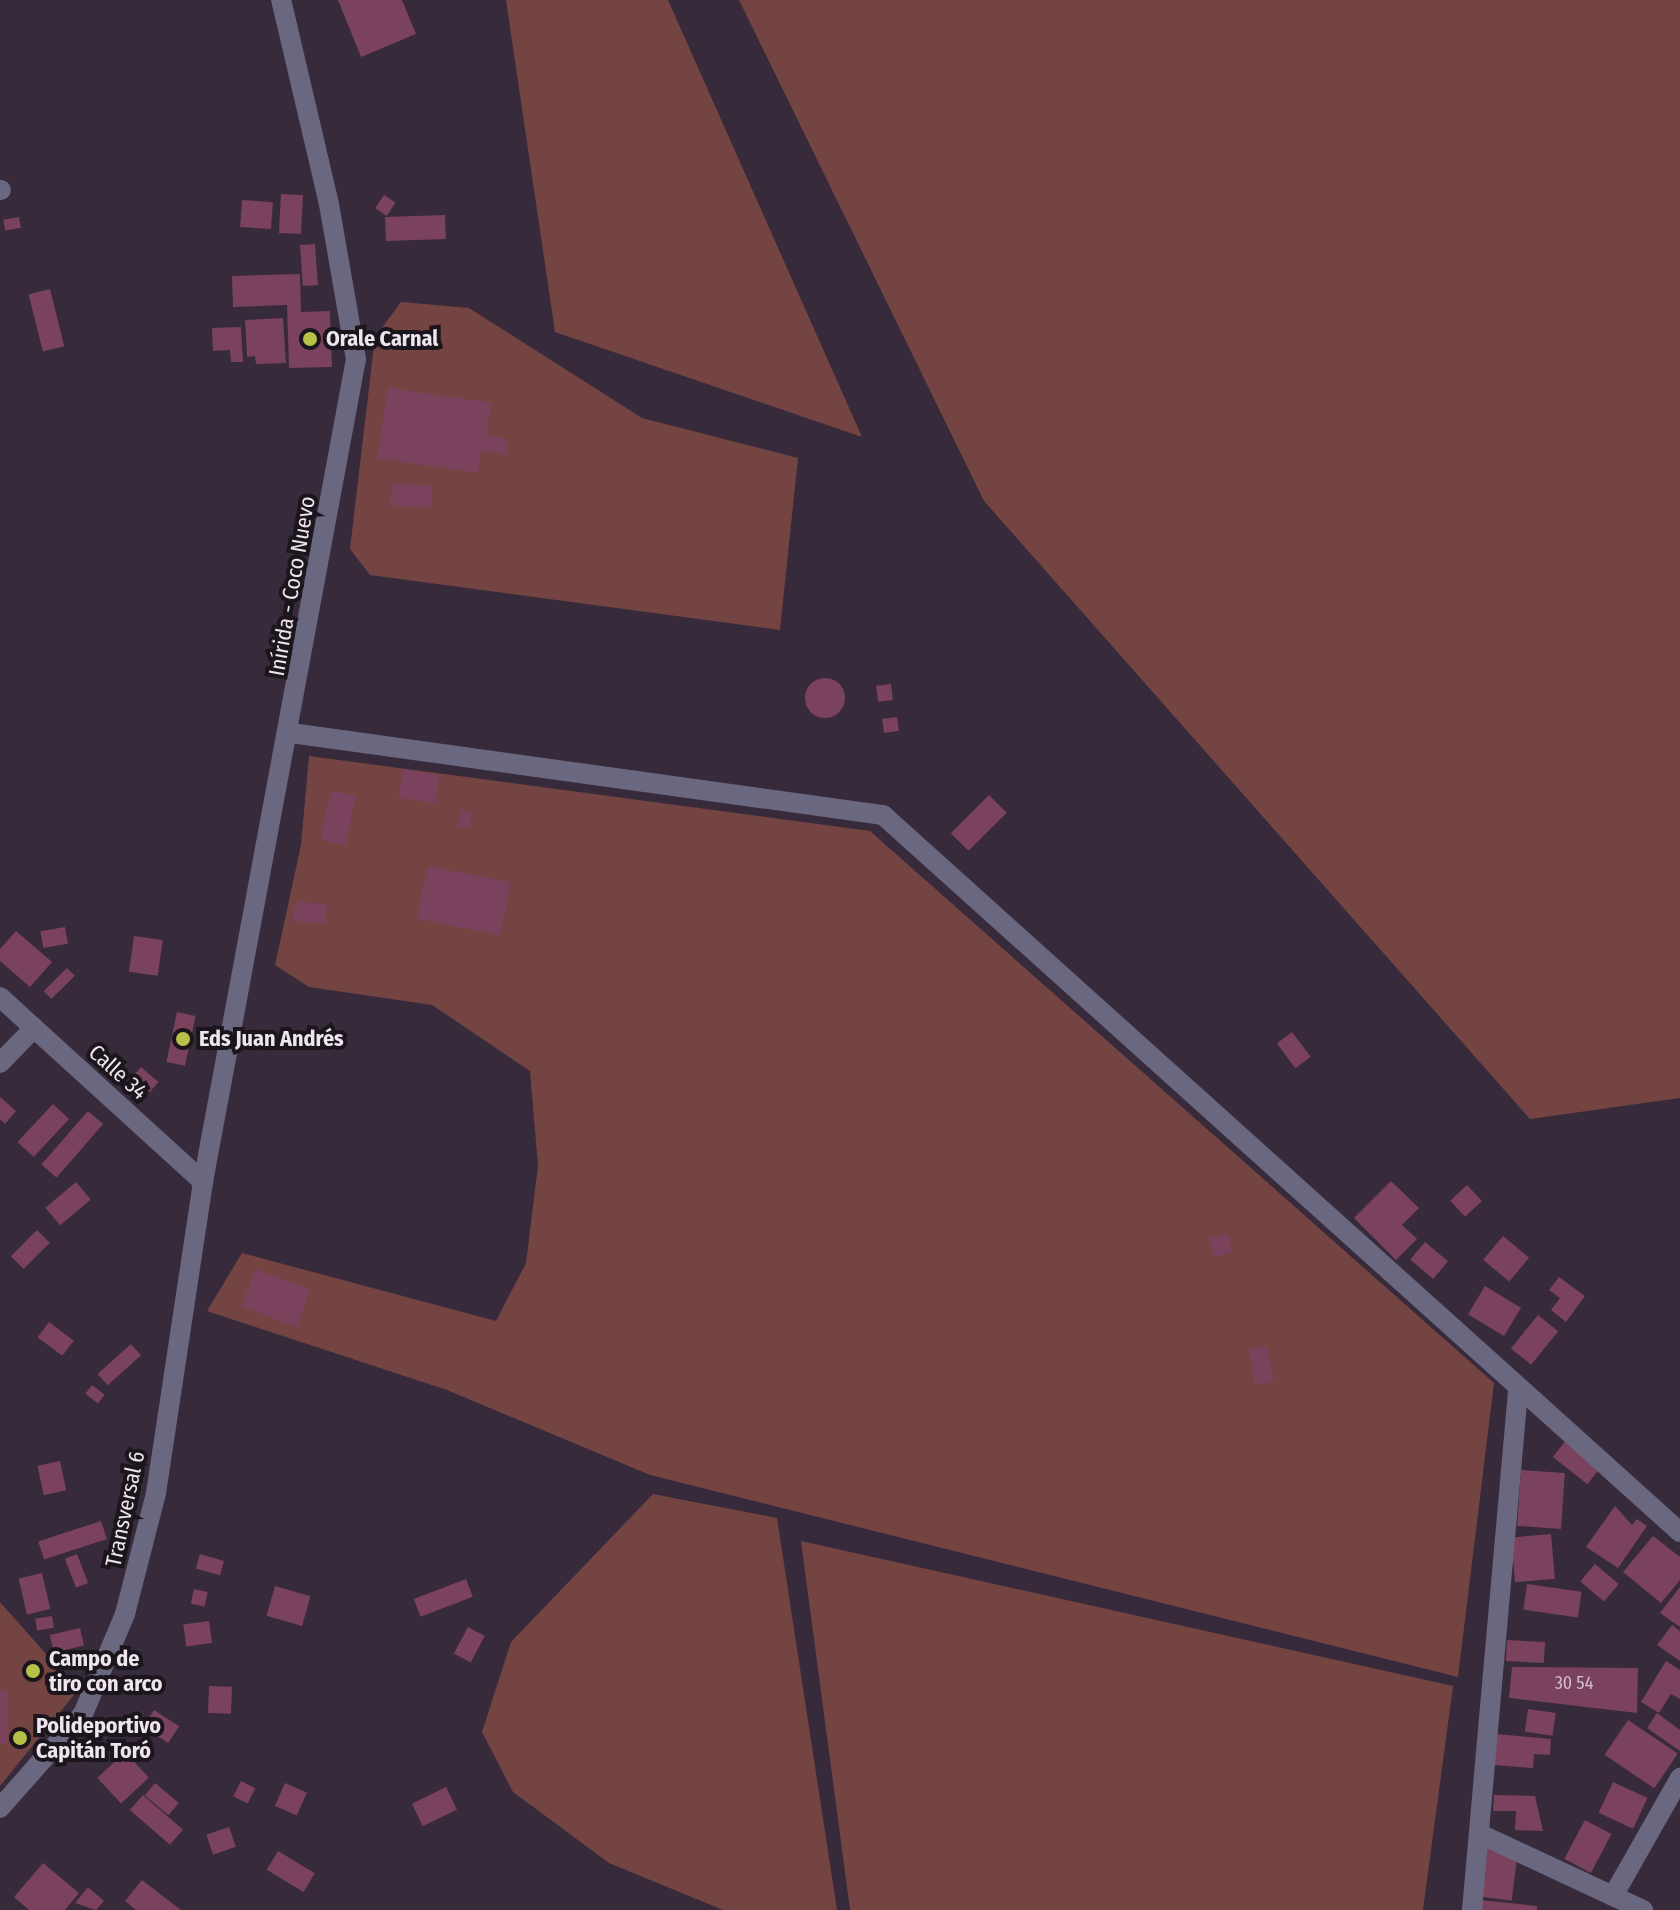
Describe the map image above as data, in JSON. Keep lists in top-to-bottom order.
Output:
{
  "streets": {
    "street": ["Inírida - Coco Nuevo", "Calle 34", "Transversal 6"]
  },
  "crossings": [
    ["Inírida - Coco Nuevo", "Calle 34"],
    ["Inírida - Coco Nuevo", "Transversal 6"],
    ["Calle 34", "Transversal 6"]
  ],
  "places": [
    "Orale Carnal",
    "Eds Juan Andrés",
    "Campo de tiro con arco",
    "Polideportivo Capitán Toró"
  ],
  "house_numbers": ["30 54"]
}
